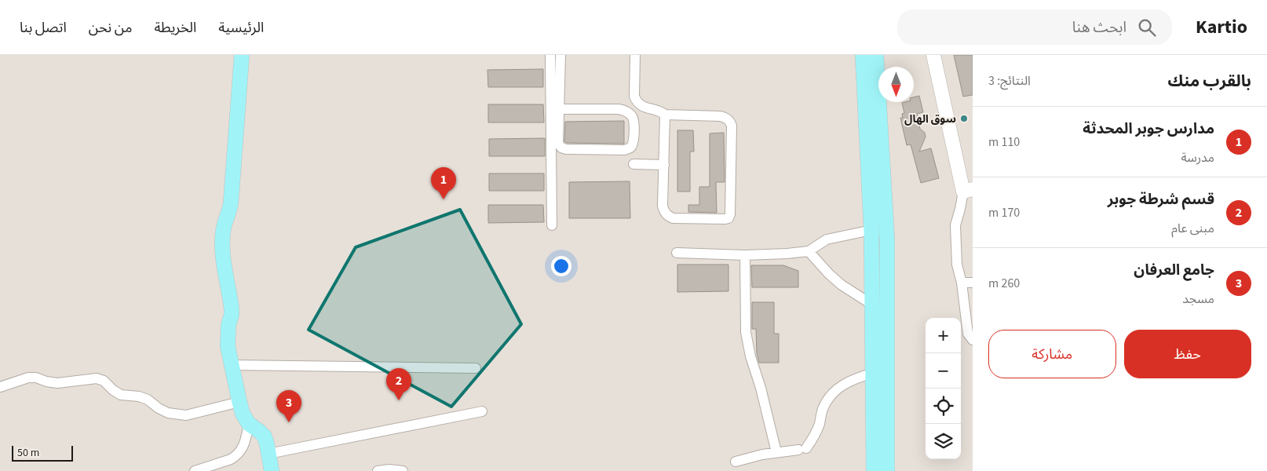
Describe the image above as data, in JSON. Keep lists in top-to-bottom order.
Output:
{
  "places": ["سوق الهال"],
  "scale_bar": "50 m",
  "north": "bottom",
  "page": {
    "header": "Kartio",
    "search": "ابحث هنا",
    "nav": [
      "الرئيسية",
      "الخريطة",
      "من نحن",
      "اتصل بنا"
    ],
    "heading": ["بالقرب منك", "النتائج: 3"],
    "list": [
      {
        "mark": "1",
        "name": "مدارس جوبر المحدثة",
        "note": "مدرسة",
        "value": "110 m"
      },
      {
        "mark": "2",
        "name": "قسم شرطة جوبر",
        "note": "مبنى عام",
        "value": "170 m"
      },
      {
        "mark": "3",
        "name": "جامع العرفان",
        "note": "مسجد",
        "value": "260 m"
      }
    ],
    "pins": ["1", "2", "3"],
    "buttons": ["حفظ", "مشاركة"],
    "map_buttons": ["+", "−"],
    "scale": "50 m"
  }
}
